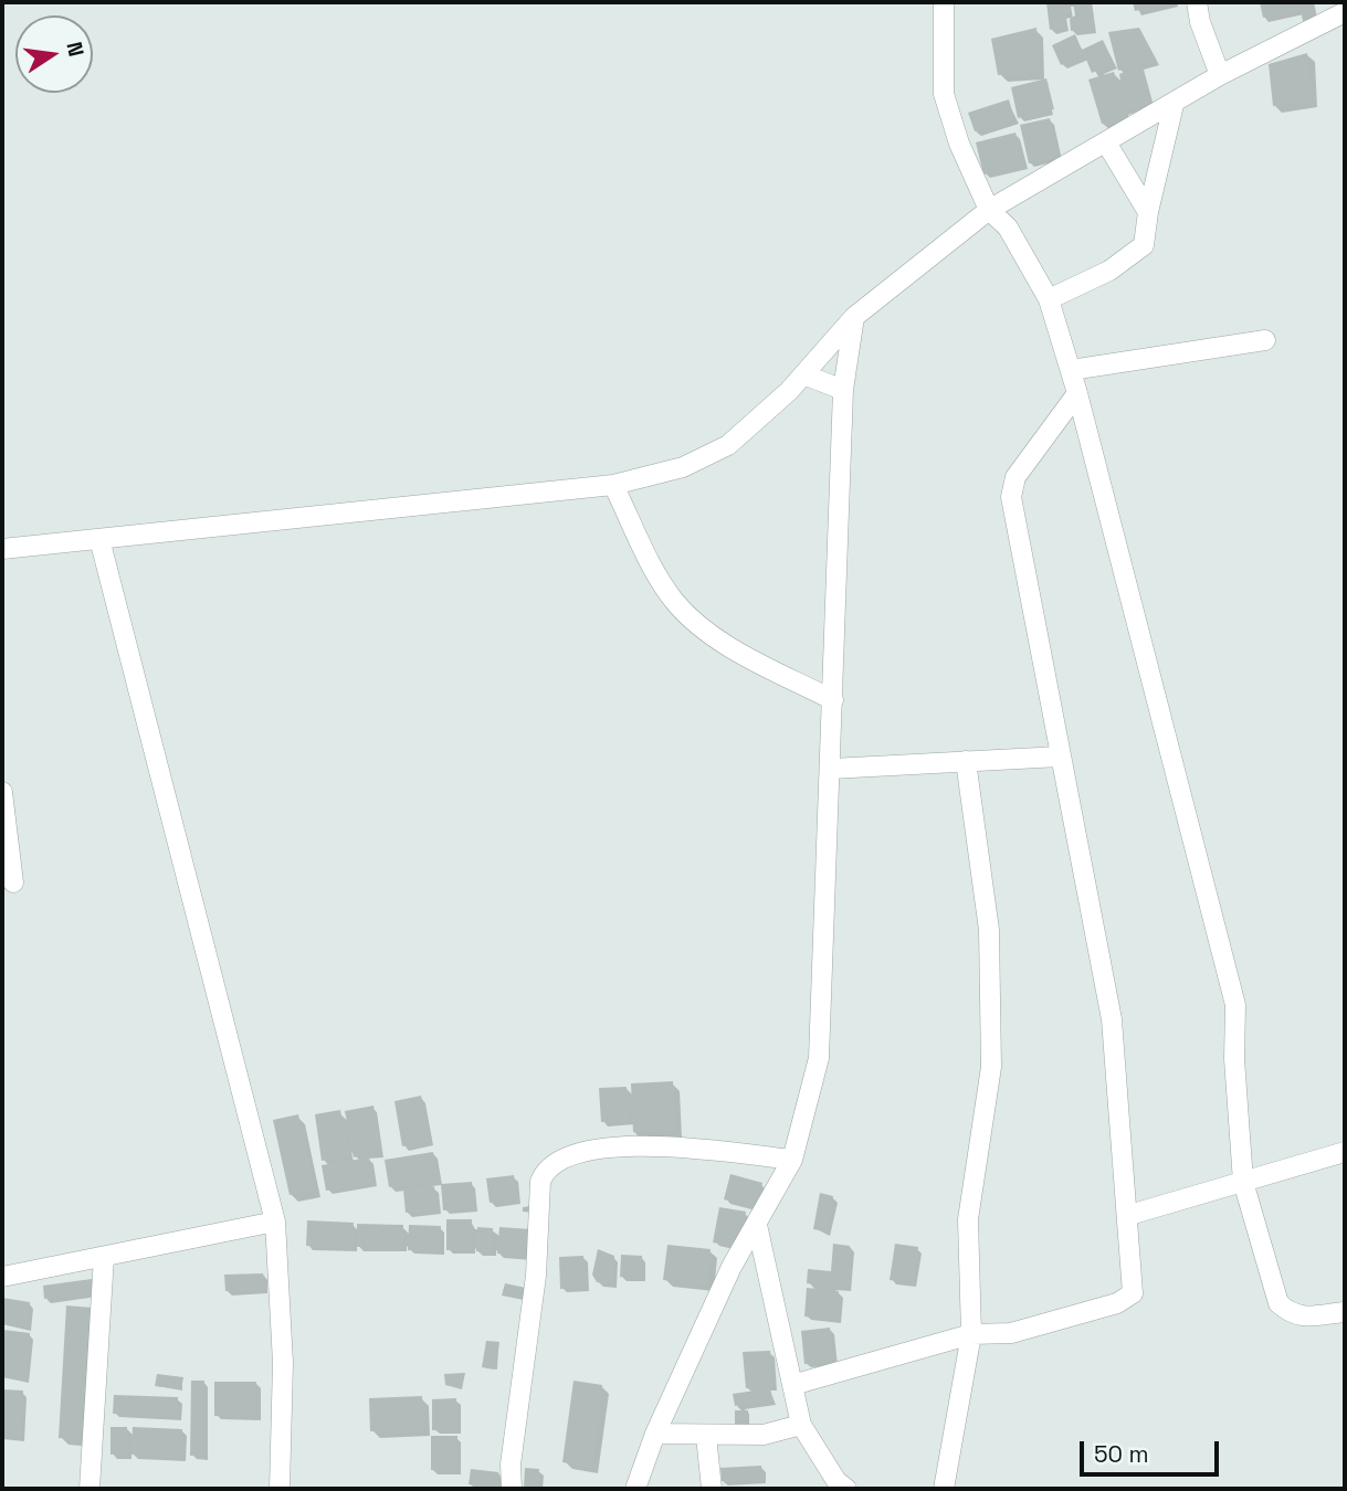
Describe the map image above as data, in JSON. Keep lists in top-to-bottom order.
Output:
{
  "scale_bar": "50 m",
  "north": "right"
}
